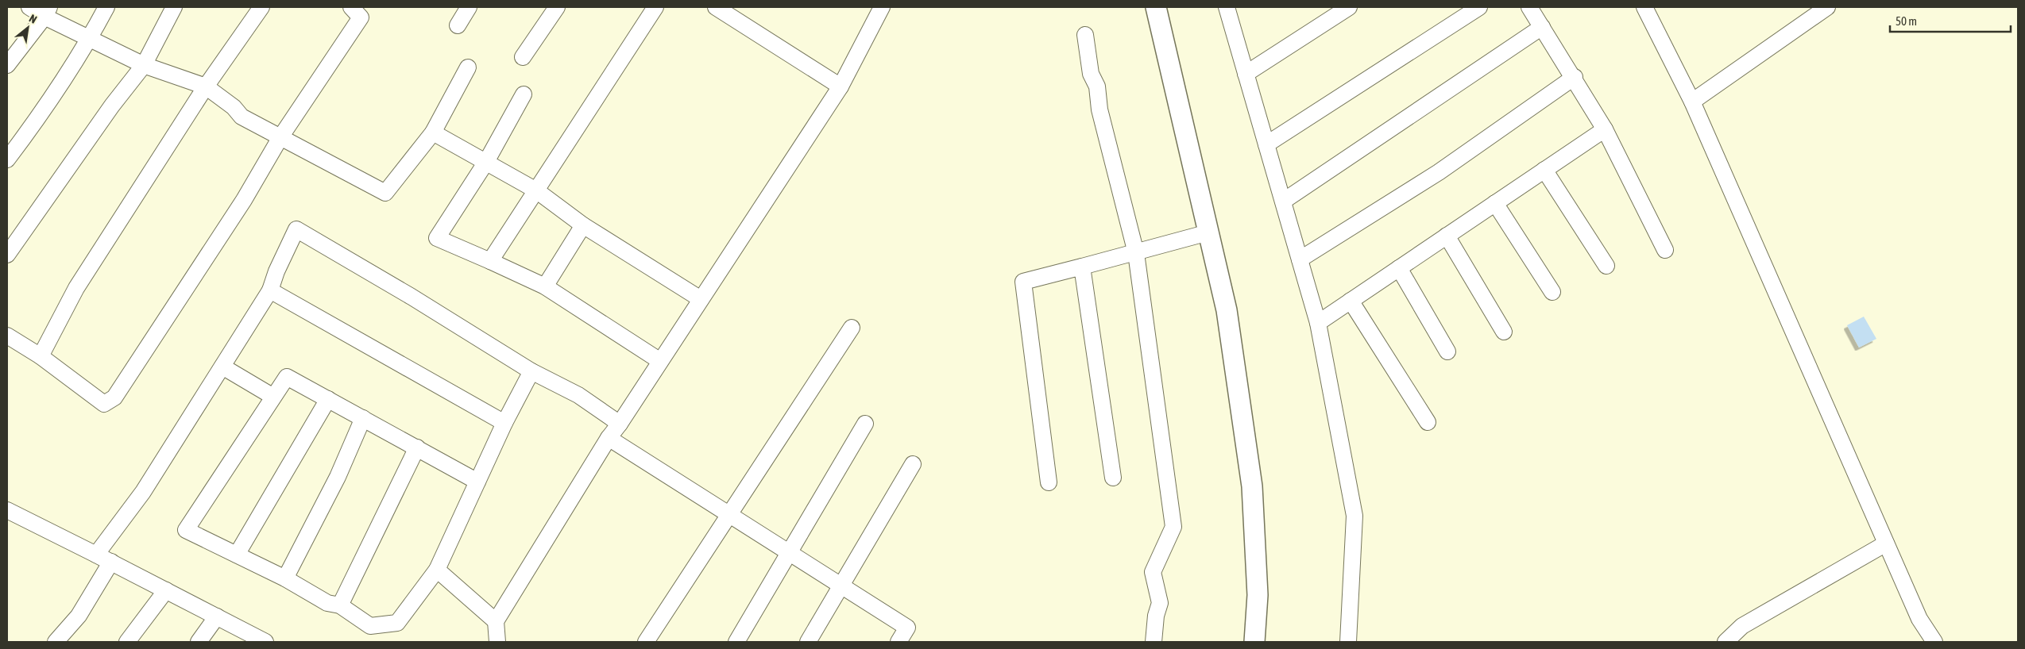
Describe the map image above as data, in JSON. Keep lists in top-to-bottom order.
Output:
{
  "scale_bar": "50 m",
  "north": "top right"
}
